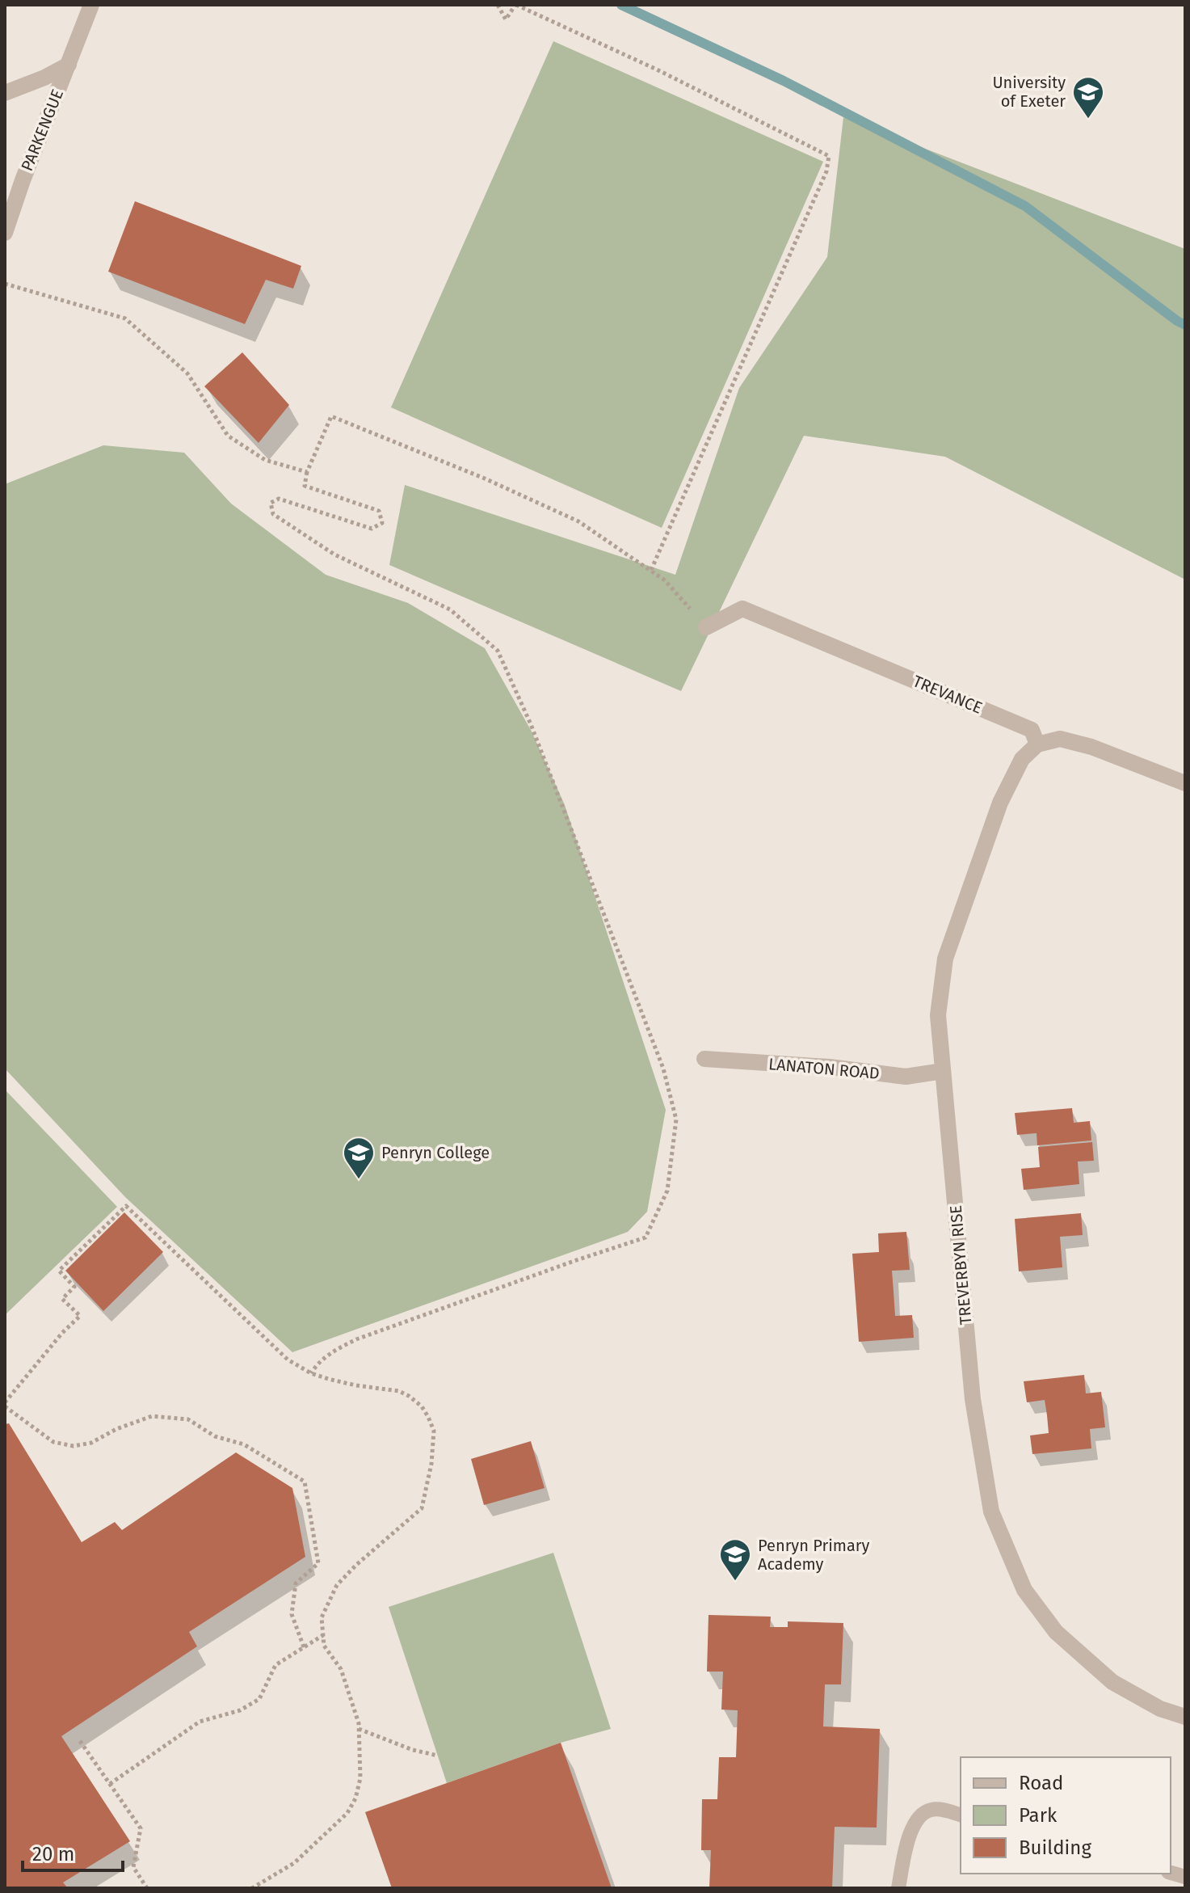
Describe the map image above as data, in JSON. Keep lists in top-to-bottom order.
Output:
{
  "streets": {
    "street": [
      "PARKENGUE",
      "TREVANCE",
      "LANATON ROAD",
      "TREVERBYN RISE"
    ]
  },
  "crossings": [
    ["TREVANCE", "TREVERBYN RISE"],
    ["LANATON ROAD", "TREVERBYN RISE"]
  ],
  "places": {
    "school or university": ["University of Exeter", "Penryn College", "Penryn Primary Academy"]
  },
  "legend": ["Road", "Park", "Building"],
  "scale_bar": "20 m"
}
